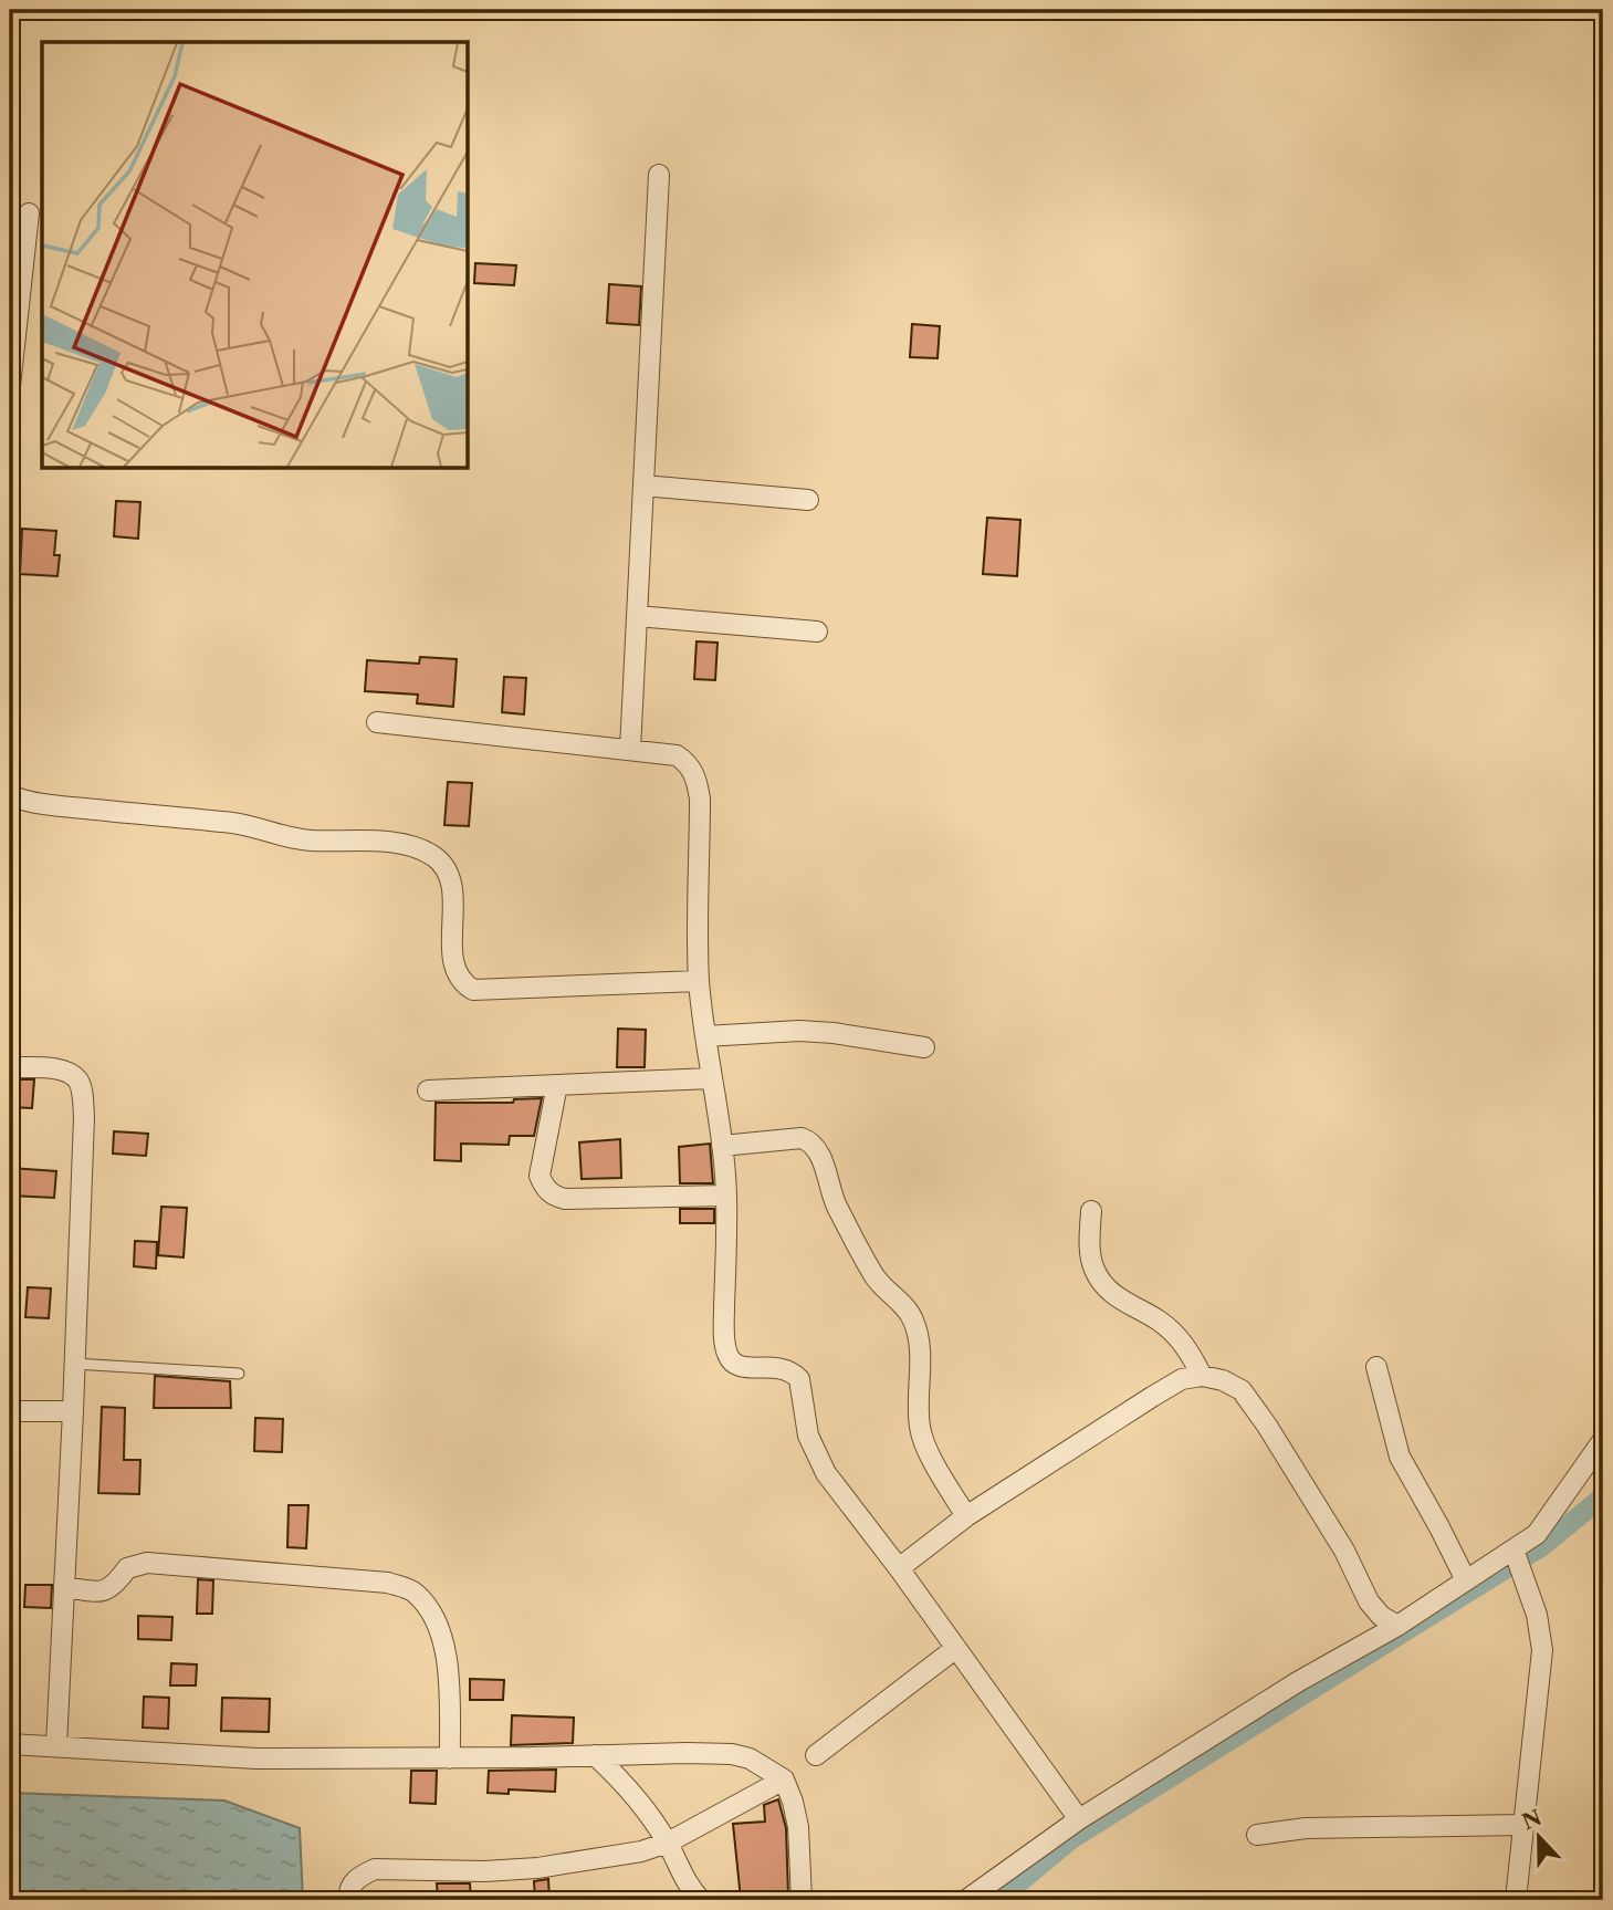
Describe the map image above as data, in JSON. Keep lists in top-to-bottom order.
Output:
{
  "north": "top"
}
